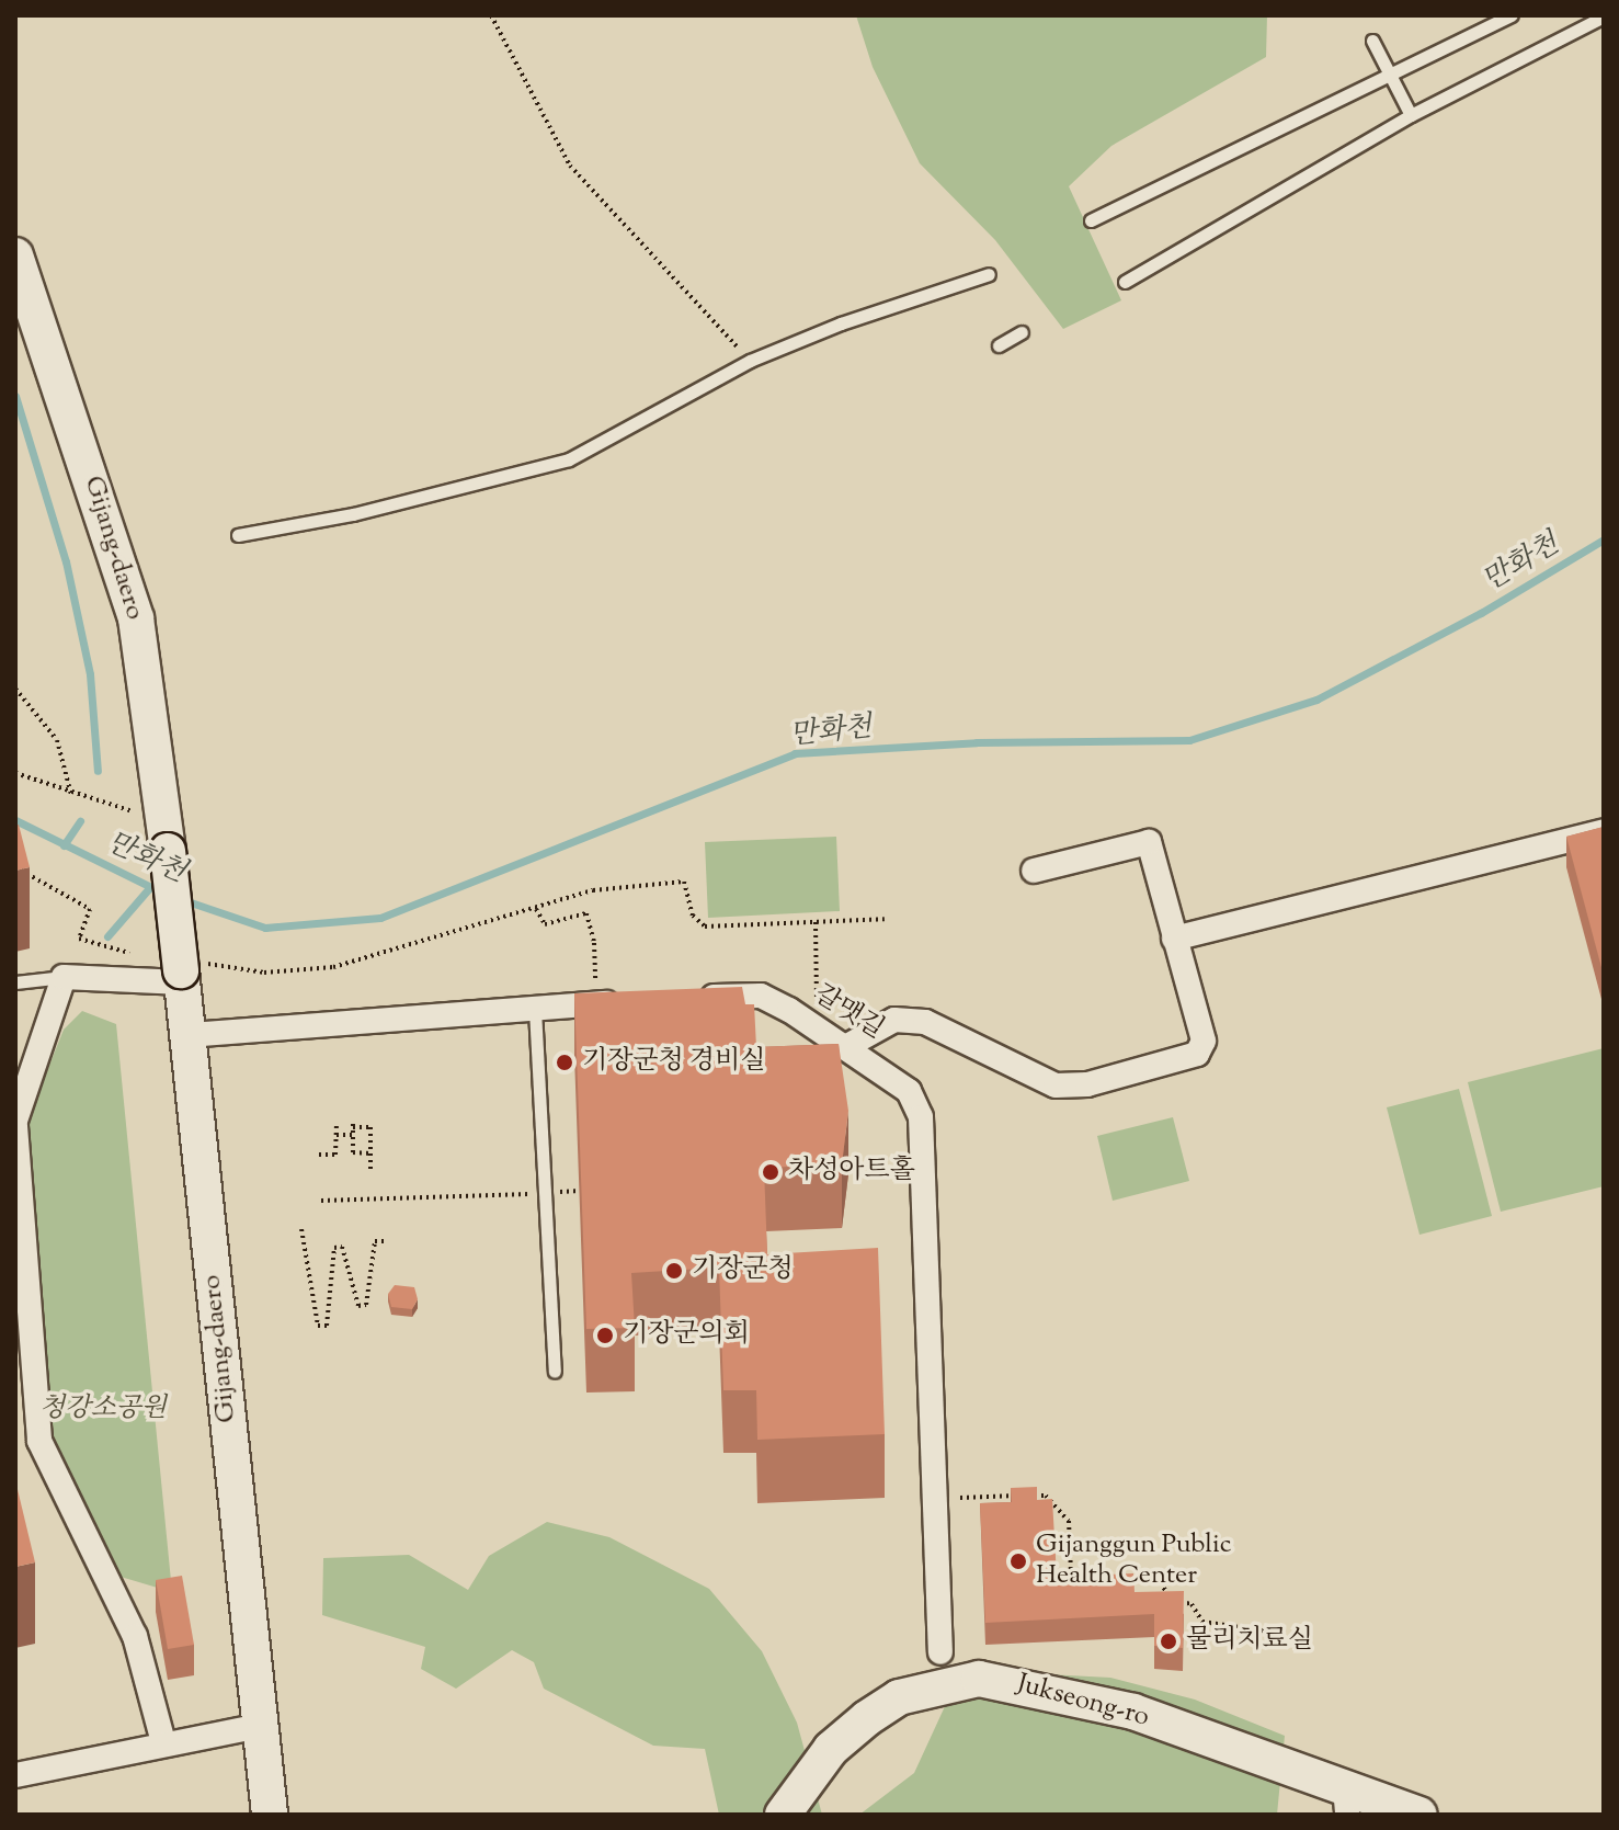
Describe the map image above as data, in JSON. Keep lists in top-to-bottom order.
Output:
{
  "streets": {
    "main road": ["Gijang-daero", "Jukseong-ro"],
    "street": ["갈맷길"]
  },
  "water": ["만화천"],
  "parks": ["청강소공원"],
  "places": [
    "기장군청 경비실",
    "차성아트홀",
    "기장군청",
    "기장군의회",
    "Gijanggun Public Health Center",
    "물리치료실"
  ]
}
